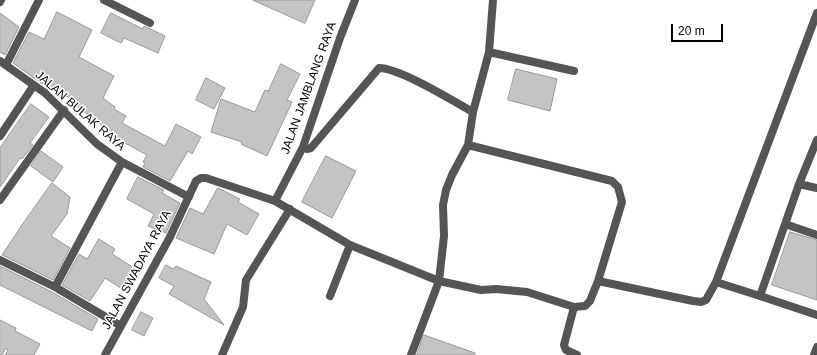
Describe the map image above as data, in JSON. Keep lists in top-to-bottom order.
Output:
{
  "streets": {
    "street": ["JALAN JAMBLANG RAYA", "JALAN BULAK RAYA", "JALAN SWADAYA RAYA"]
  },
  "crossings": [
    ["JALAN BULAK RAYA", "JALAN SWADAYA RAYA"]
  ],
  "scale_bar": "20 m"
}
